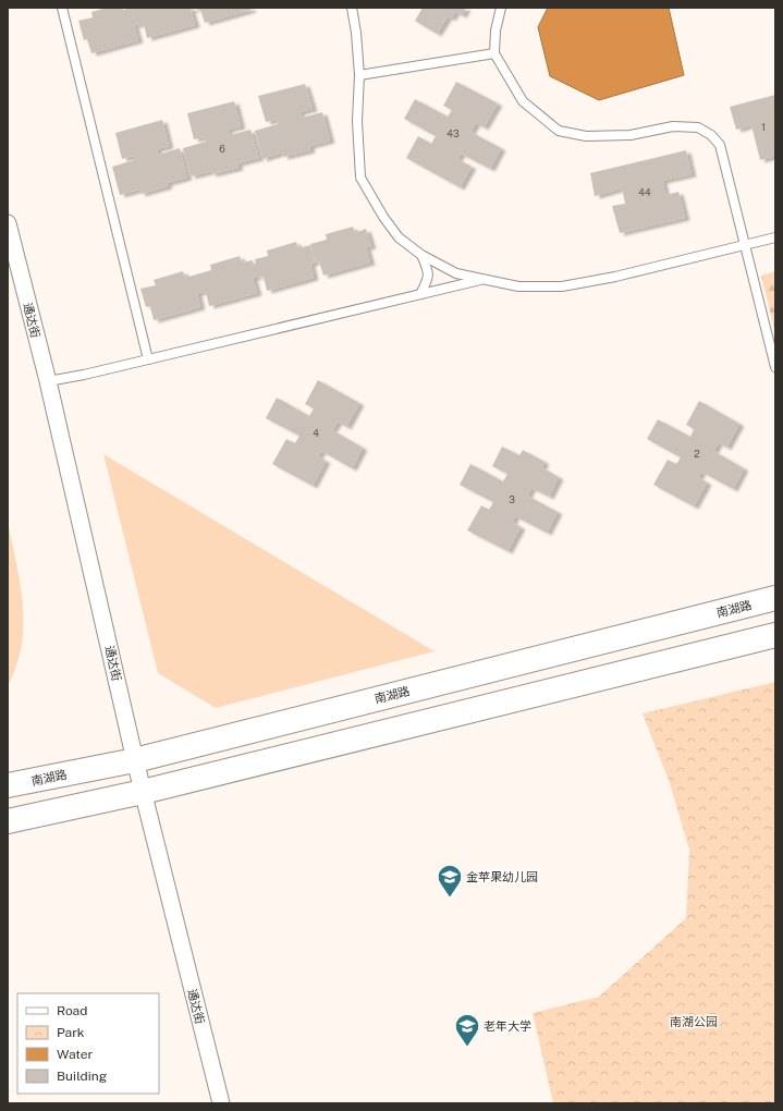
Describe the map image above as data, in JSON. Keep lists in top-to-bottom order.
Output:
{
  "streets": {
    "main road": ["南湖路"],
    "street": ["通达街"]
  },
  "crossings": [
    ["通达街", "南湖路"]
  ],
  "parks": ["南湖公园"],
  "places": {
    "school or university": ["金苹果幼儿园", "老年大学"]
  },
  "house_numbers": [
    "1",
    "43",
    "6",
    "44",
    "4",
    "2",
    "3"
  ],
  "legend": [
    "Road",
    "Park",
    "Water",
    "Building"
  ]
}
